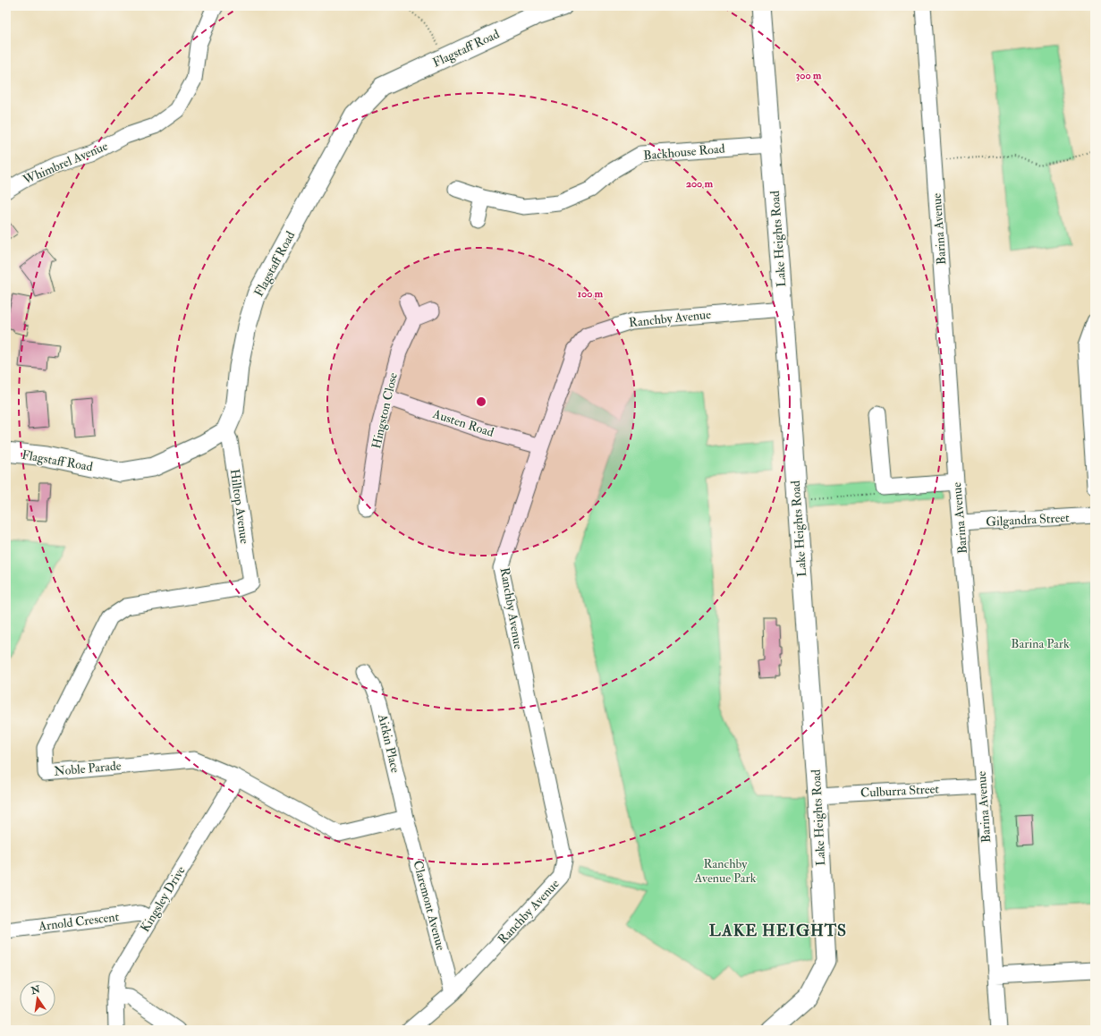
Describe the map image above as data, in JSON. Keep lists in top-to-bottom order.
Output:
{
  "streets": {
    "main road": ["Flagstaff Road", "Lake Heights Road"],
    "street": [
      "Backhouse Road",
      "Whimbrel Avenue",
      "Barina Avenue",
      "Ranchby Avenue",
      "Hingston Close",
      "Austen Road",
      "Hilltop Avenue",
      "Gilgandra Street",
      "Aitkin Place",
      "Noble Parade",
      "Culburra Street",
      "Kingsley Drive",
      "Claremont Avenue",
      "Arnold Crescent"
    ]
  },
  "crossings": [
    ["Flagstaff Road", "Hilltop Avenue"],
    ["Backhouse Road", "Lake Heights Road"],
    ["Barina Avenue", "Gilgandra Street"],
    ["Barina Avenue", "Culburra Street"],
    ["Lake Heights Road", "Ranchby Avenue"],
    ["Lake Heights Road", "Culburra Street"],
    ["Ranchby Avenue", "Austen Road"],
    ["Ranchby Avenue", "Claremont Avenue"],
    ["Hingston Close", "Austen Road"],
    ["Hilltop Avenue", "Noble Parade"],
    ["Aitkin Place", "Noble Parade"],
    ["Aitkin Place", "Claremont Avenue"],
    ["Noble Parade", "Kingsley Drive"],
    ["Noble Parade", "Claremont Avenue"],
    ["Kingsley Drive", "Arnold Crescent"]
  ],
  "districts": ["LAKE HEIGHTS"],
  "parks": ["Barina Park", "Ranchby Avenue Park"],
  "north": "top",
  "rings": ["300 m", "200 m", "100 m"]
}
